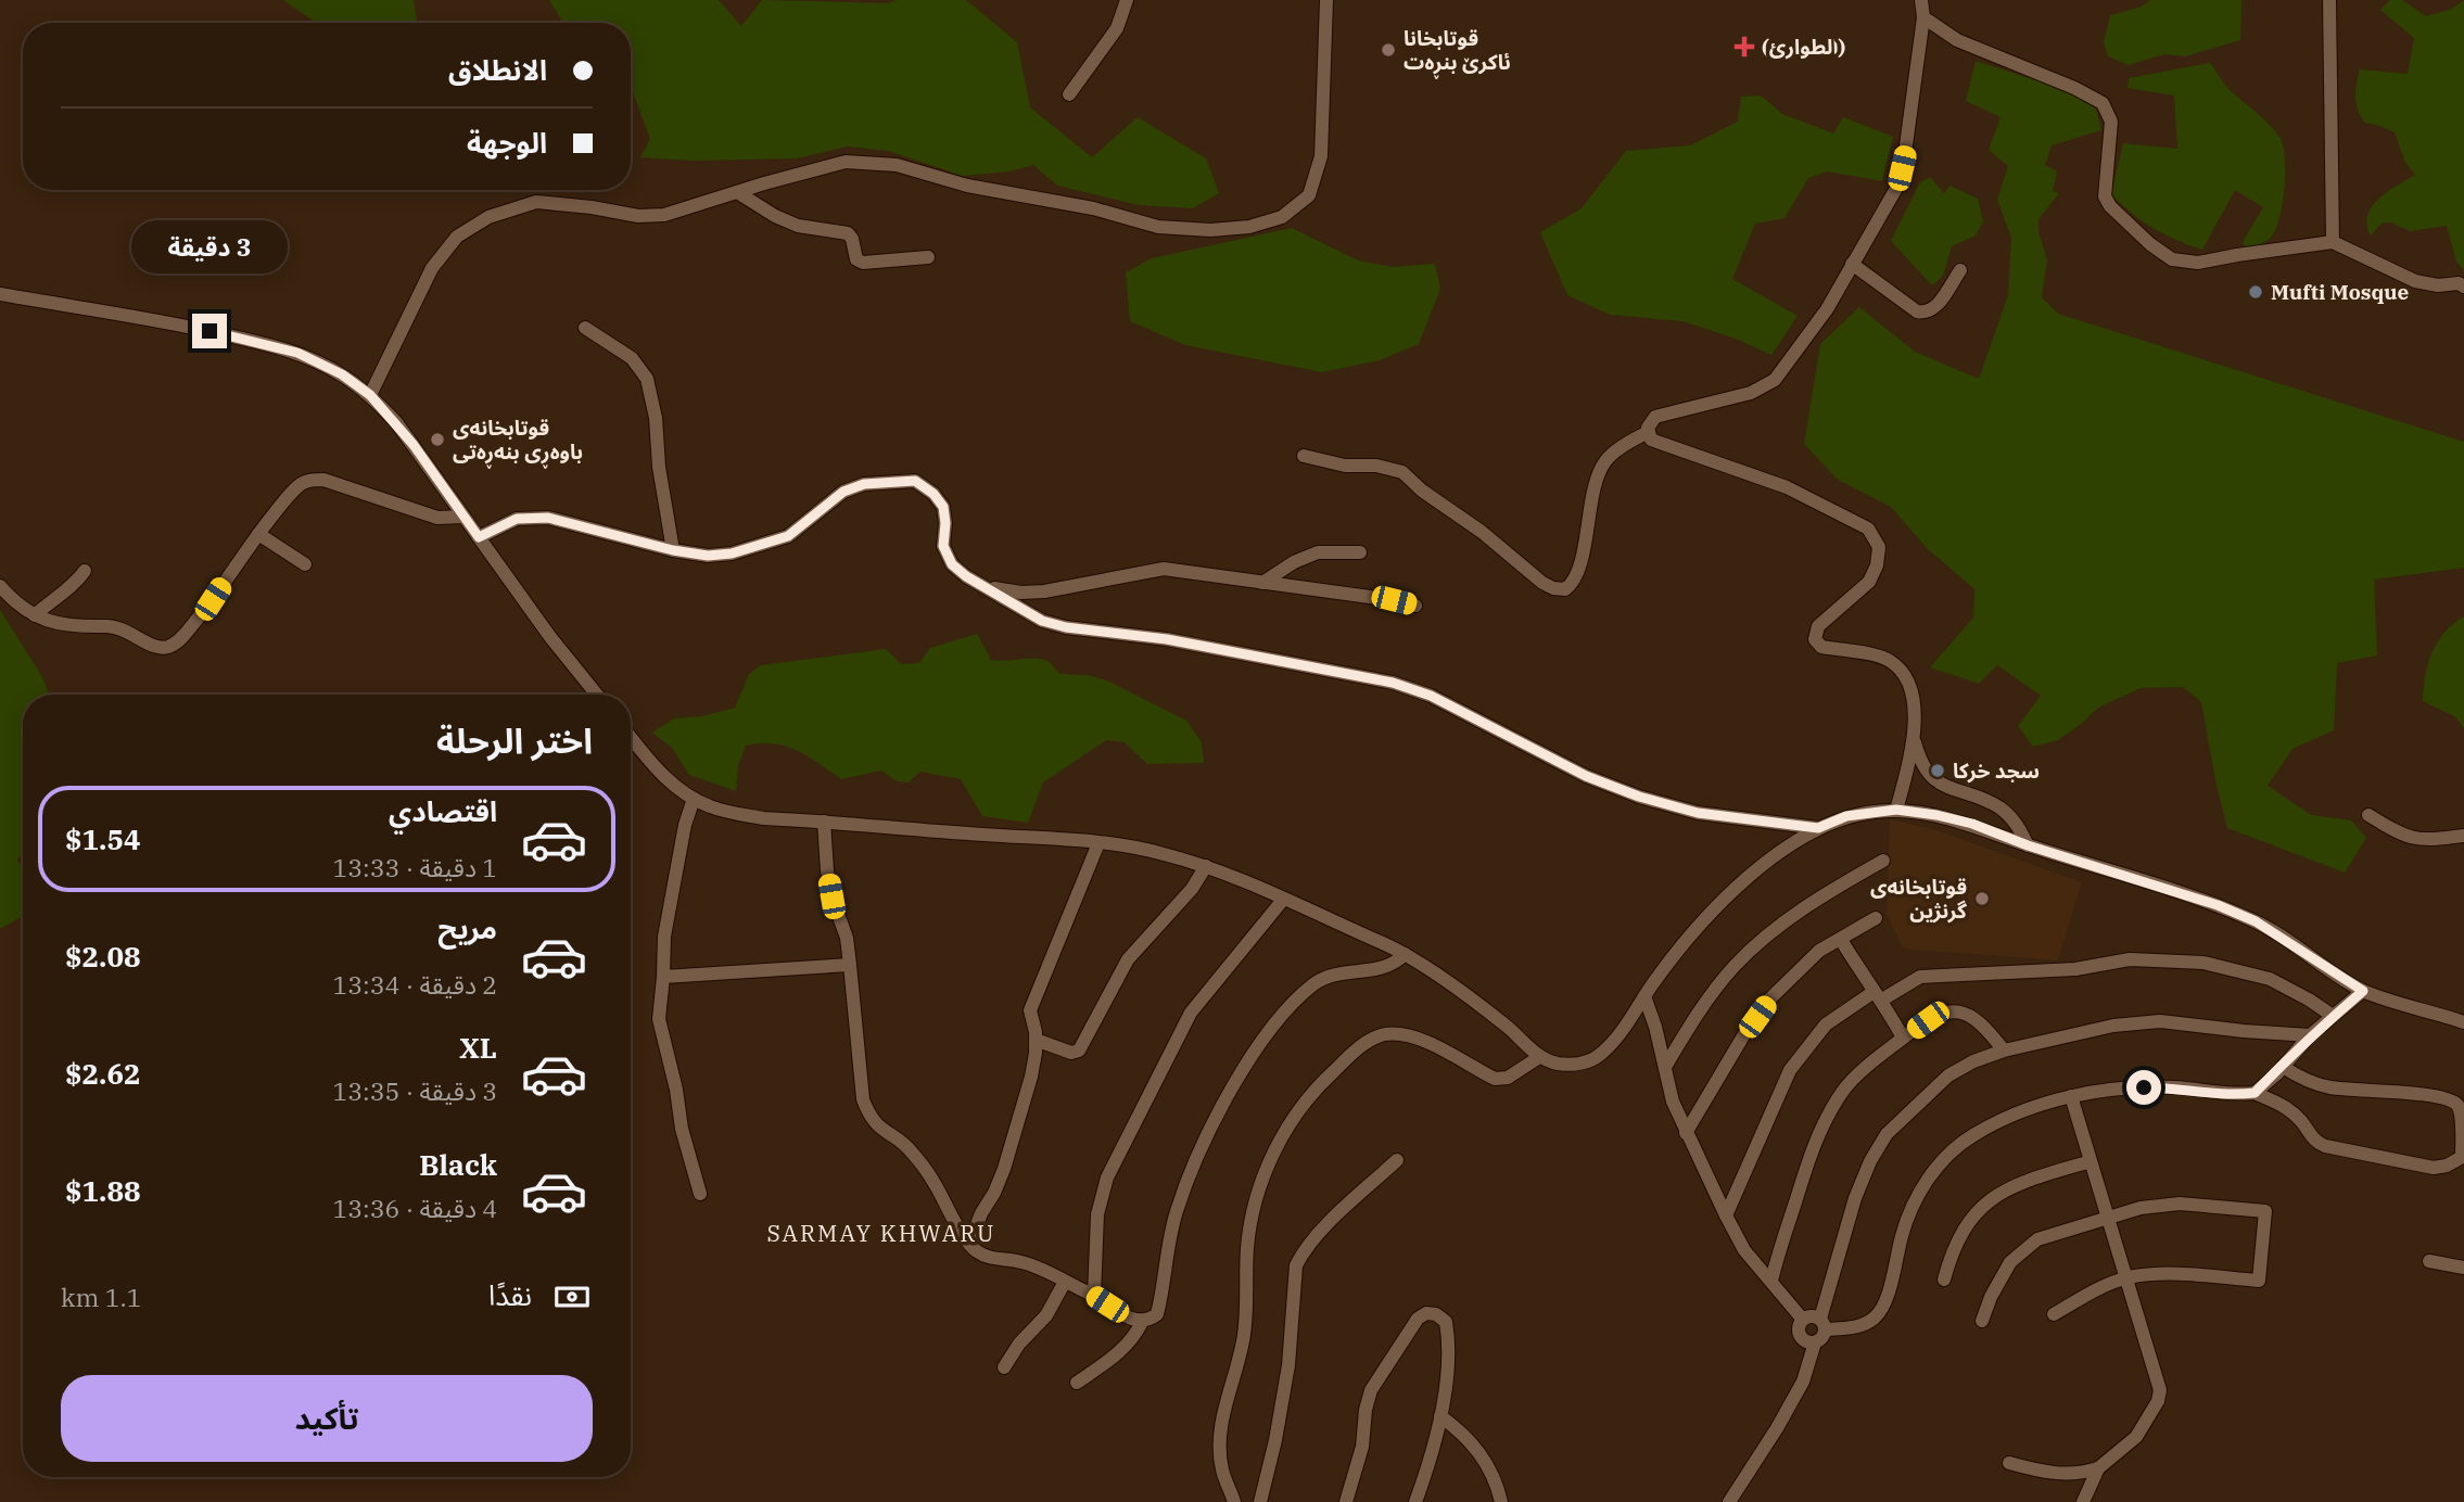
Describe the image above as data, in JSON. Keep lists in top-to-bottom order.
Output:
{
  "districts": ["SARMAY KHWARU"],
  "places": {
    "health": ["(الطوارئ)"],
    "other": [
      "قوتابخانا ئاکرێ بنڕەت",
      "Mufti Mosque",
      "قوتابخانەی باوەڕی بنەڕەتی",
      "سجد خركا",
      "قوتابخانەی گرنژین"
    ]
  },
  "page": {
    "banner": ["الانطلاق", "الوجهة"],
    "bubble": "3 دقيقة",
    "heading": "اختر الرحلة",
    "list": [
      {
        "name": "اقتصادي",
        "note": "1 دقيقة · 13:33",
        "value": "$1.54"
      },
      {
        "name": "مريح",
        "note": "2 دقيقة · 13:34",
        "value": "$2.08"
      },
      {
        "name": "XL",
        "note": "3 دقيقة · 13:35",
        "value": "$2.62"
      },
      {
        "name": "Black",
        "note": "4 دقيقة · 13:36",
        "value": "$1.88"
      }
    ],
    "pay": ["نقدًا", "1.1 km"],
    "buttons": "تأكيد"
  }
}
